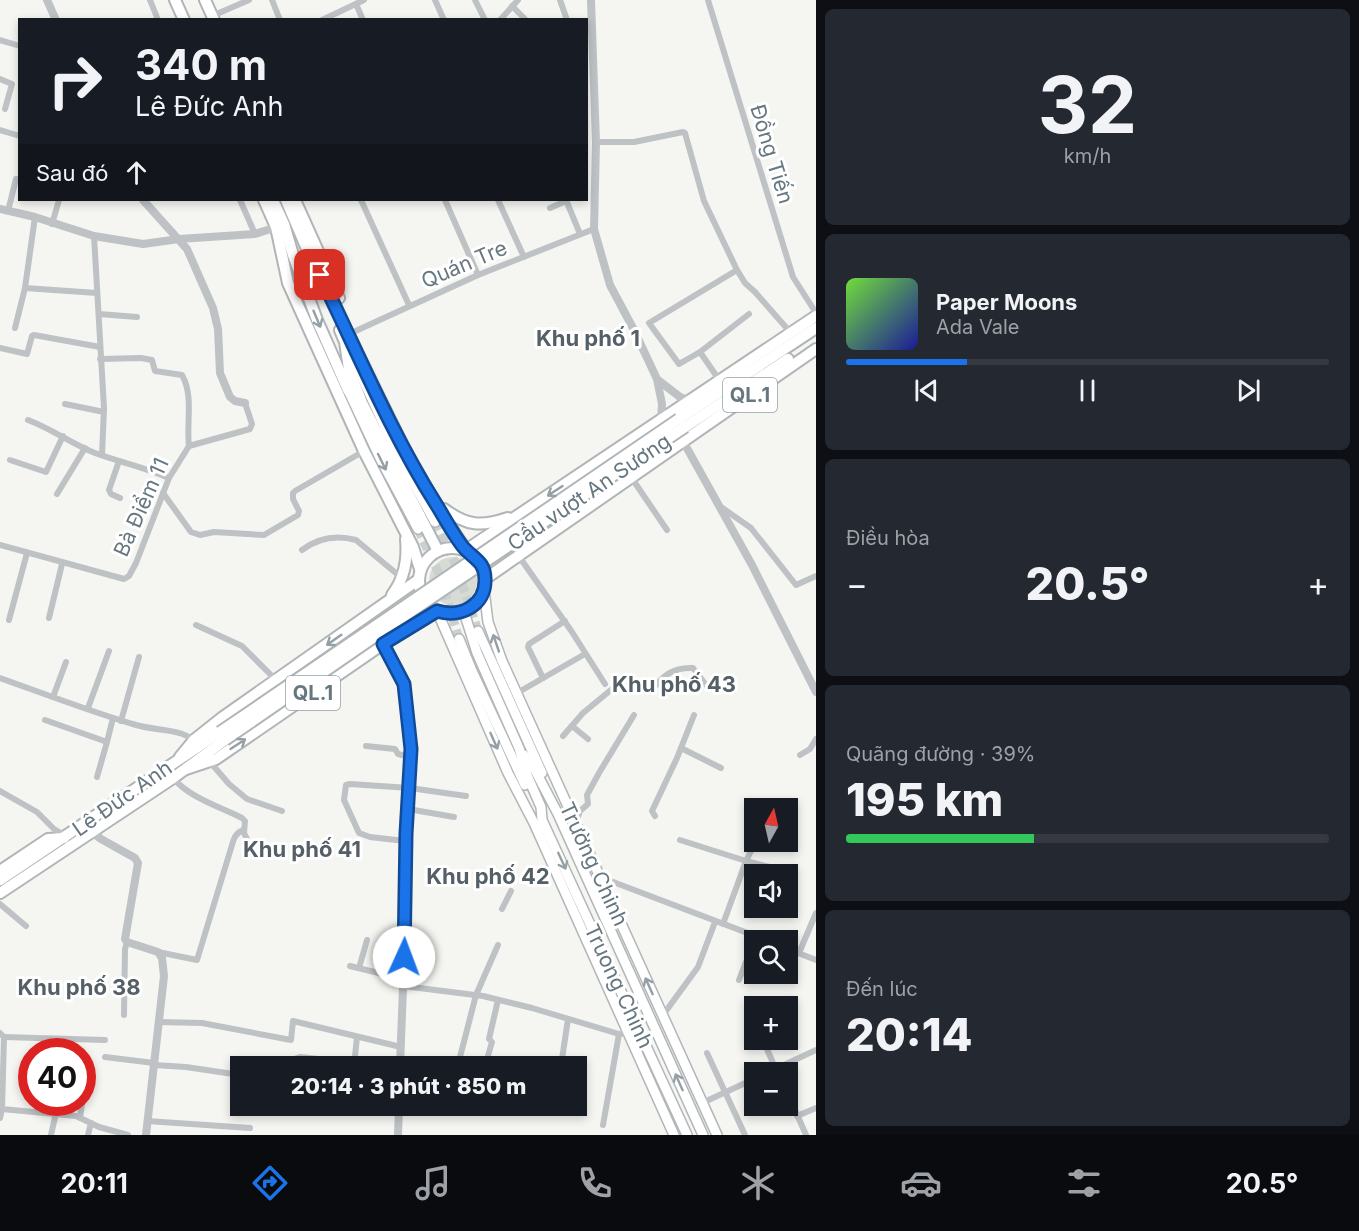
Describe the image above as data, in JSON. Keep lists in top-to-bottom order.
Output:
{
  "streets": {
    "highway": ["QL.1", "Cầu vượt An Sương", "Lê Đức Anh"],
    "main road": ["Trường Chinh", "Truong Chinh"],
    "street": ["Đồng Tiến", "Quán Tre", "Bà Điểm 11"]
  },
  "crossings": [
    ["Đồng Tiến", "QL.1"],
    ["QL.1", "Cầu vượt An Sương"],
    ["QL.1", "Lê Đức Anh"],
    ["QL.1", "Trường Chinh"],
    ["Cầu vượt An Sương", "Lê Đức Anh"],
    ["Lê Đức Anh", "Trường Chinh"],
    ["Trường Chinh", "Truong Chinh"]
  ],
  "districts": [
    "Khu phố 1",
    "Khu phố 43",
    "Khu phố 41",
    "Khu phố 42",
    "Khu phố 38"
  ],
  "north": "top",
  "page": {
    "tile": [
      ["32", "km/h"],
      "Điều hòa",
      ["Quãng đường · 39%", "195 km"],
      ["Đến lúc", "20:14"]
    ],
    "turn": ["340 m", "Lê Đức Anh"],
    "then": "Sau đó",
    "song": ["Paper Moons", "Ada Vale"],
    "heat": ["−", "20.5°", "+"],
    "map_buttons": ["+", "−"],
    "limit": "40",
    "trip": "20:14 · 3 phút · 850 m",
    "tabs": ["20:11", "20.5°"]
  }
}
